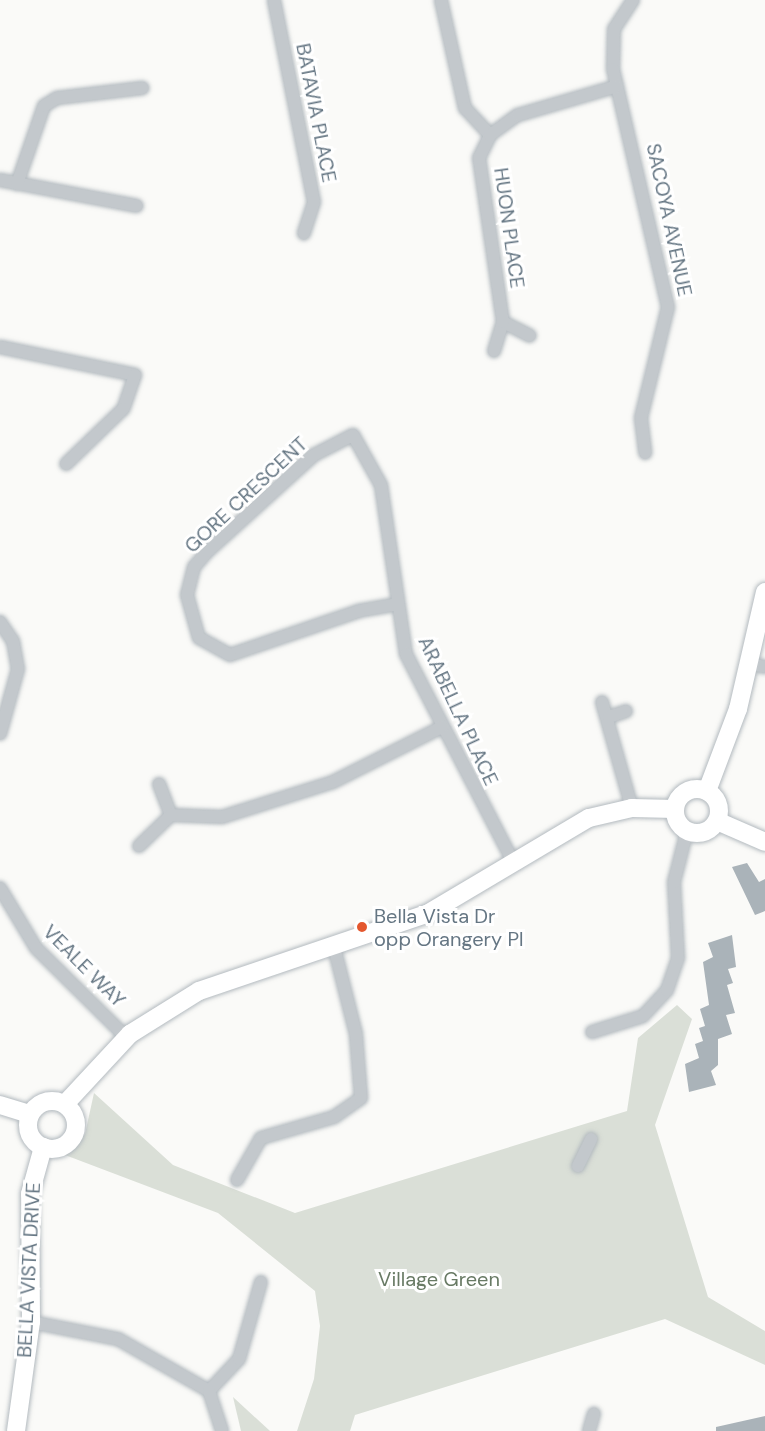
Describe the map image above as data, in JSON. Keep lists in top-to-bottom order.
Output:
{
  "streets": {
    "street": [
      "BATAVIA PLACE",
      "SACOYA AVENUE",
      "HUON PLACE",
      "GORE CRESCENT",
      "ARABELLA PLACE",
      "VEALE WAY",
      "BELLA VISTA DRIVE"
    ]
  },
  "crossings": [
    ["GORE CRESCENT", "ARABELLA PLACE"]
  ],
  "parks": ["Village Green"],
  "places": ["Bella Vista Dr opp Orangery Pl"]
}
